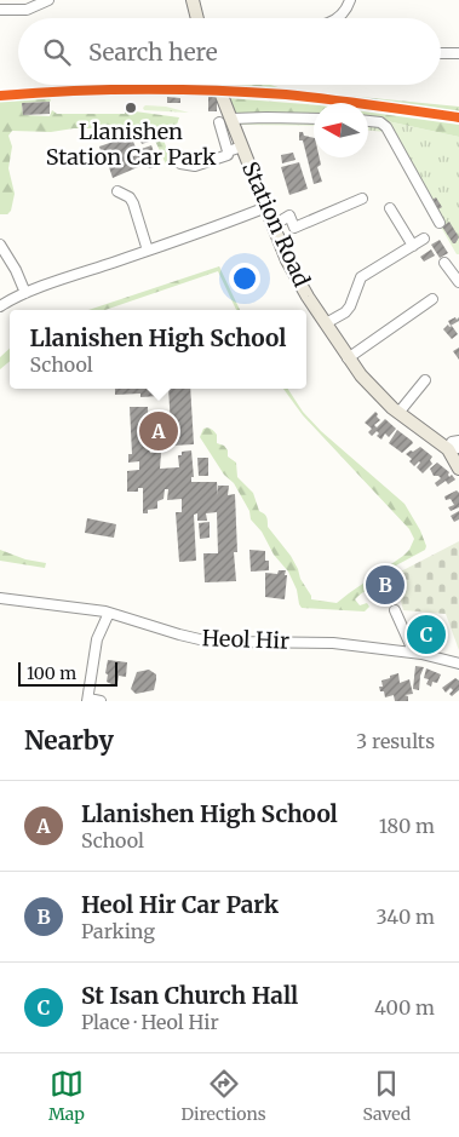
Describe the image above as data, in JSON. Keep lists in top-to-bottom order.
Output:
{
  "streets": {
    "main road": ["Station Road"],
    "street": ["Heol Hir"]
  },
  "places": ["Llanishen Station Car Park"],
  "scale_bar": "100 m",
  "north": "left",
  "page": {
    "search": "Search here",
    "popup": ["Llanishen High School", "School"],
    "pins": ["A", "B", "C"],
    "scale": "100 m",
    "heading": ["Nearby", "3 results"],
    "list": [
      {
        "mark": "A",
        "name": "Llanishen High School",
        "note": "School",
        "value": "180 m"
      },
      {
        "mark": "B",
        "name": "Heol Hir Car Park",
        "note": "Parking",
        "value": "340 m"
      },
      {
        "mark": "C",
        "name": "St Isan Church Hall",
        "note": "Place · Heol Hir",
        "value": "400 m"
      }
    ],
    "nav": ["Map", "Directions", "Saved"]
  }
}
